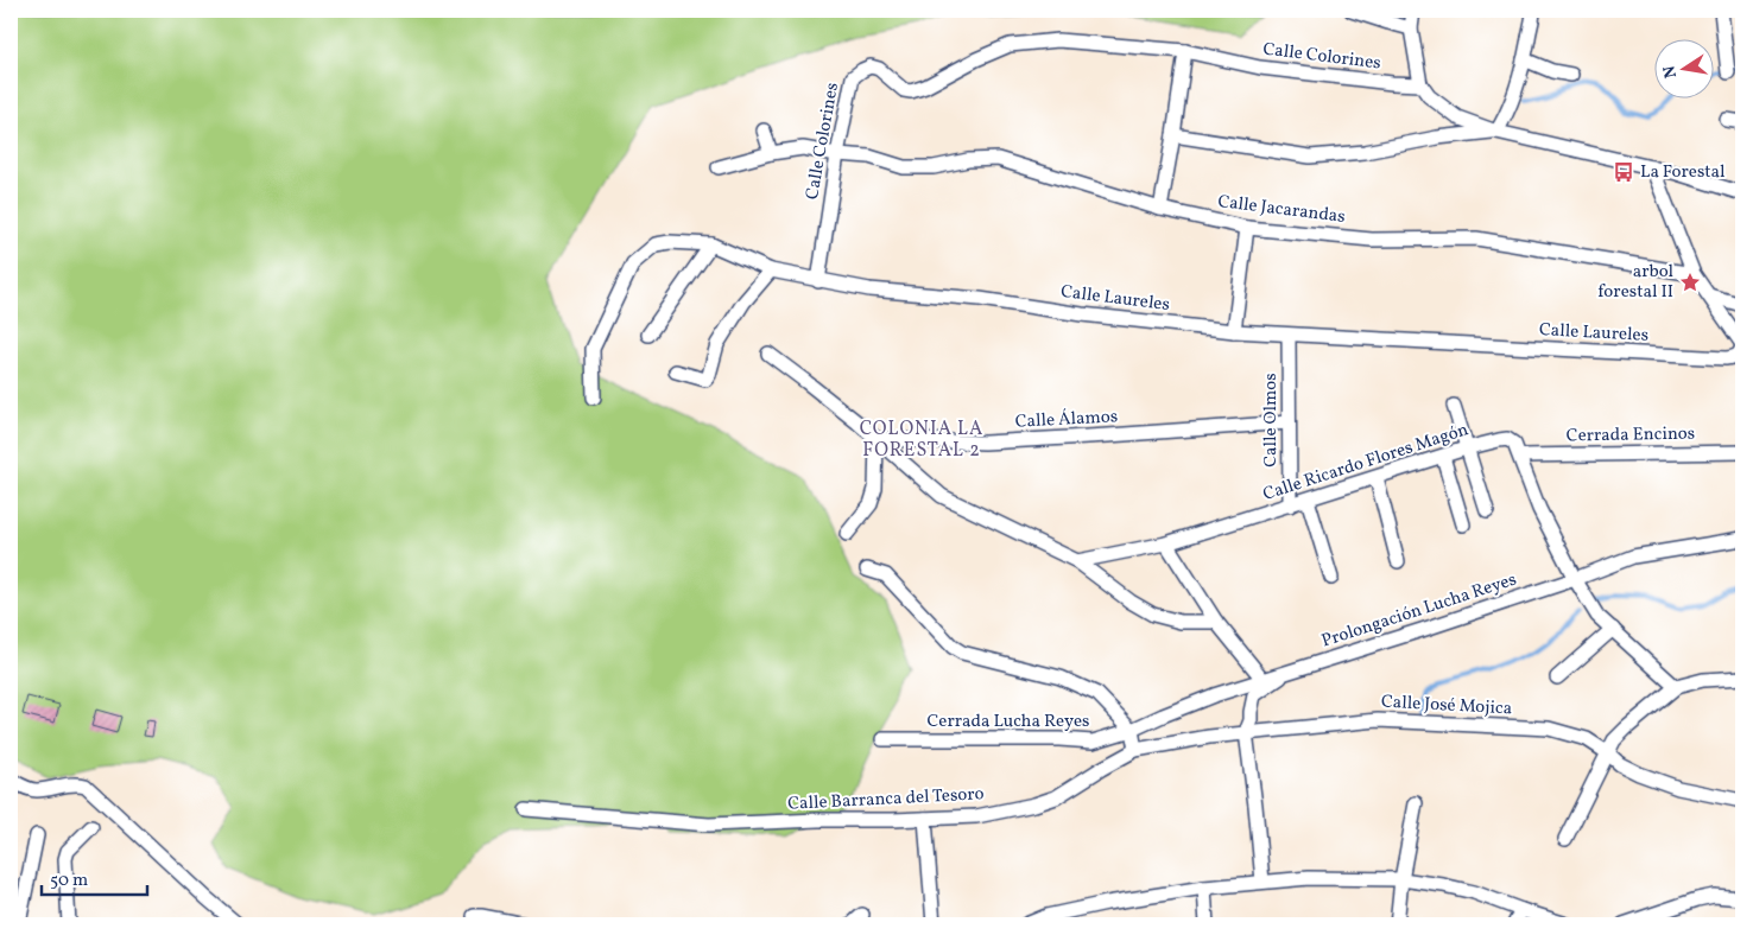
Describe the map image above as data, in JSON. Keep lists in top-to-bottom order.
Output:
{
  "streets": {
    "street": [
      "Calle Colorines",
      "Calle Jacarandas",
      "Calle Laureles",
      "Calle Álamos",
      "Calle Olmos",
      "Cerrada Encinos",
      "Calle Ricardo Flores Magón",
      "Prolongación Lucha Reyes",
      "Calle José Mojica",
      "Cerrada Lucha Reyes",
      "Calle Barranca del Tesoro"
    ]
  },
  "crossings": [
    ["Calle Colorines", "Calle Jacarandas"],
    ["Calle Colorines", "Calle Laureles"],
    ["Calle Jacarandas", "Calle Laureles"],
    ["Calle Laureles", "Calle Olmos"],
    ["Calle Álamos", "Calle Olmos"],
    ["Calle Olmos", "Calle Ricardo Flores Magón"],
    ["Cerrada Encinos", "Calle Ricardo Flores Magón"],
    ["Prolongación Lucha Reyes", "Cerrada Lucha Reyes"],
    ["Calle José Mojica", "Calle Barranca del Tesoro"]
  ],
  "districts": ["COLONIA LA FORESTAL 2"],
  "places": {
    "bus stop": ["La Forestal"],
    "place": ["arbol forestal II"]
  },
  "scale_bar": "50 m",
  "north": "left"
}
